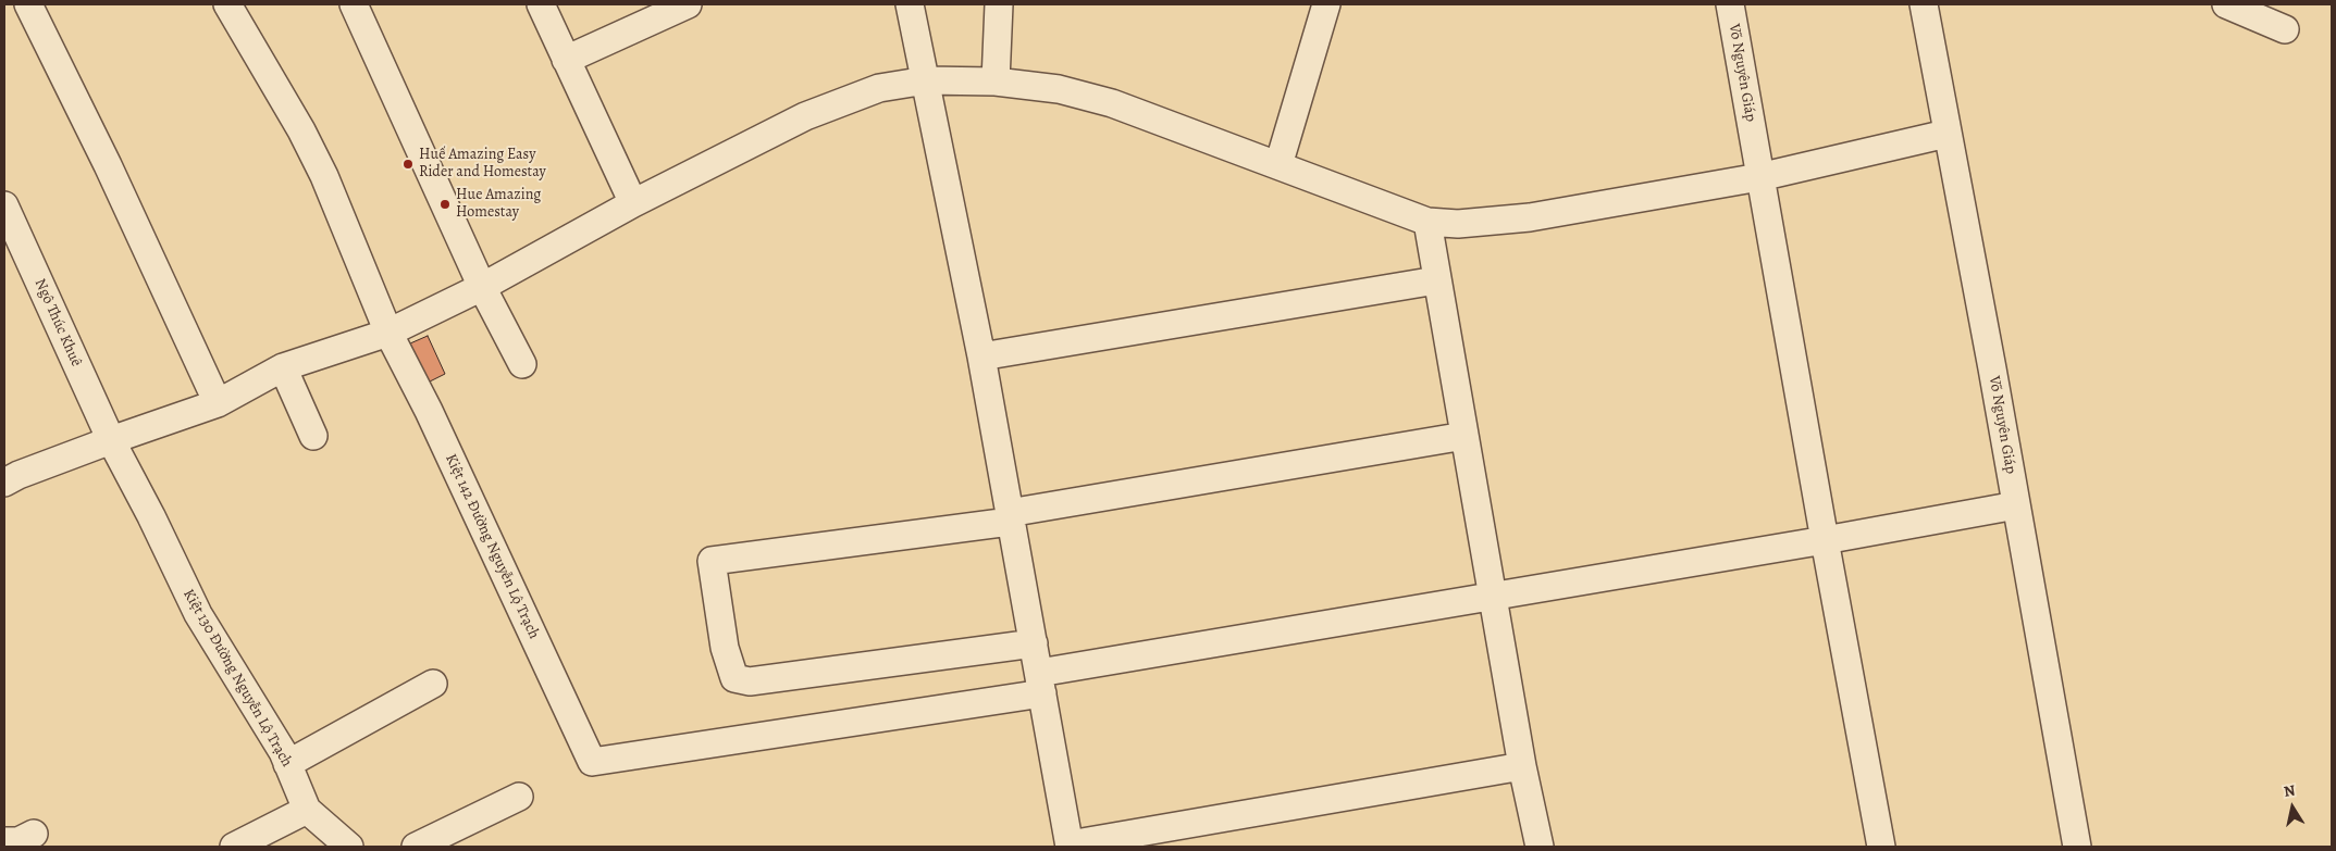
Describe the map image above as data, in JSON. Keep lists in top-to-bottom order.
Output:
{
  "streets": {
    "street": [
      "Võ Nguyên Giáp",
      "Ngô Thúc Khuê",
      "Kiệt 142 Đường Nguyễn Lộ Trạch",
      "Kiệt 130 Đường Nguyễn Lộ Trạch"
    ]
  },
  "crossings": [
    ["Ngô Thúc Khuê", "Kiệt 130 Đường Nguyễn Lộ Trạch"]
  ],
  "places": ["Huế Amazing Easy Rider and Homestay", "Hue Amazing Homestay"],
  "north": "top"
}
